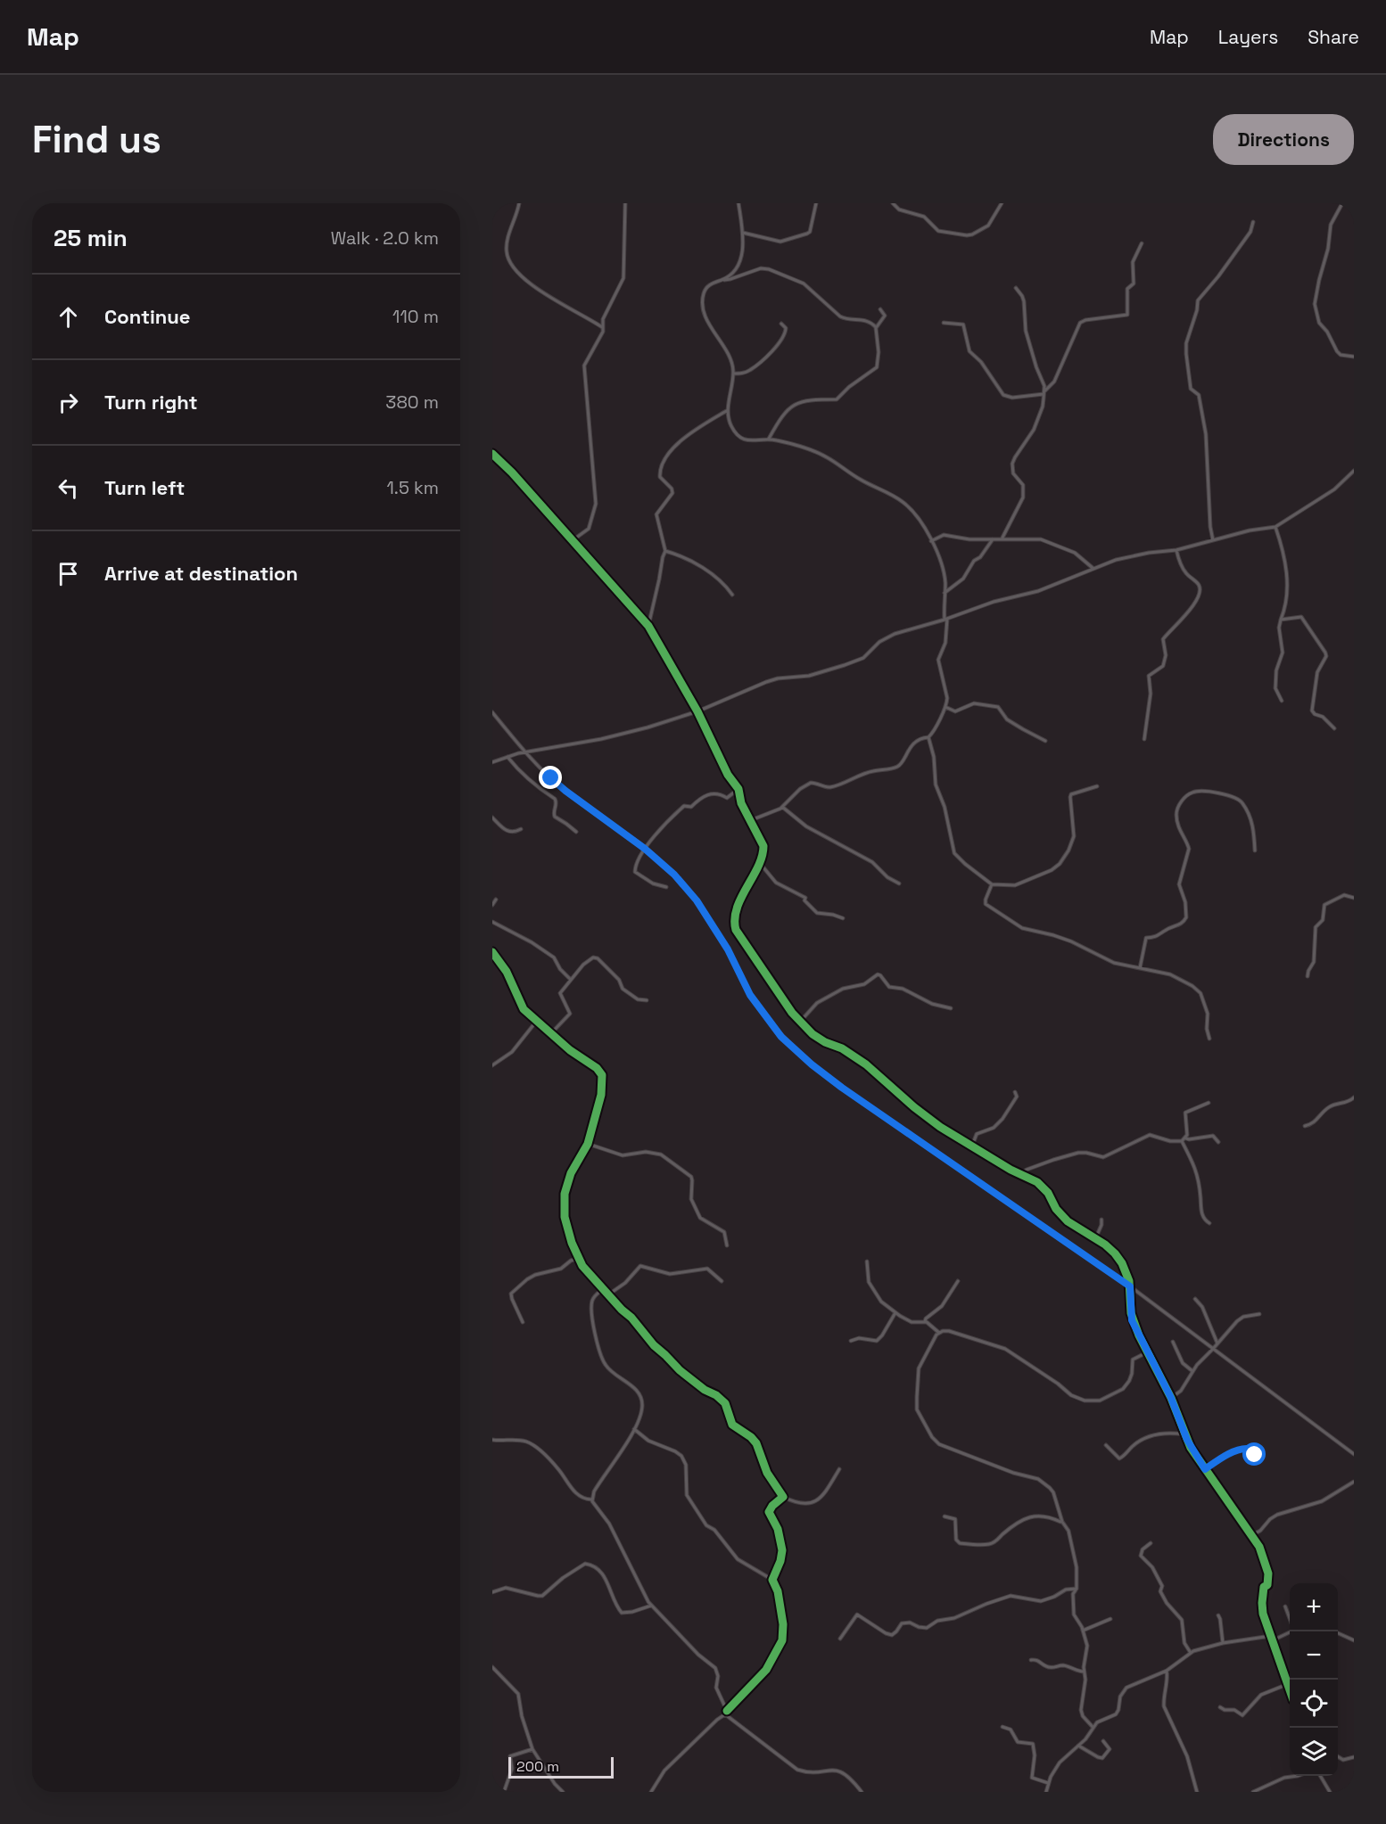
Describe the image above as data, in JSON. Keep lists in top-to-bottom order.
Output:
{
  "scale_bar": "200 m",
  "page": {
    "header": "Map",
    "nav": ["Map", "Layers", "Share"],
    "buttons": "Directions",
    "title": "Find us",
    "heading": ["25 min", "Walk · 2.0 km"],
    "list": [
      ["Continue", "110 m"],
      ["Turn right", "380 m"],
      ["Turn left", "1.5 km"],
      "Arrive at destination"
    ],
    "map_buttons": ["+", "−"],
    "scale": "200 m"
  }
}
